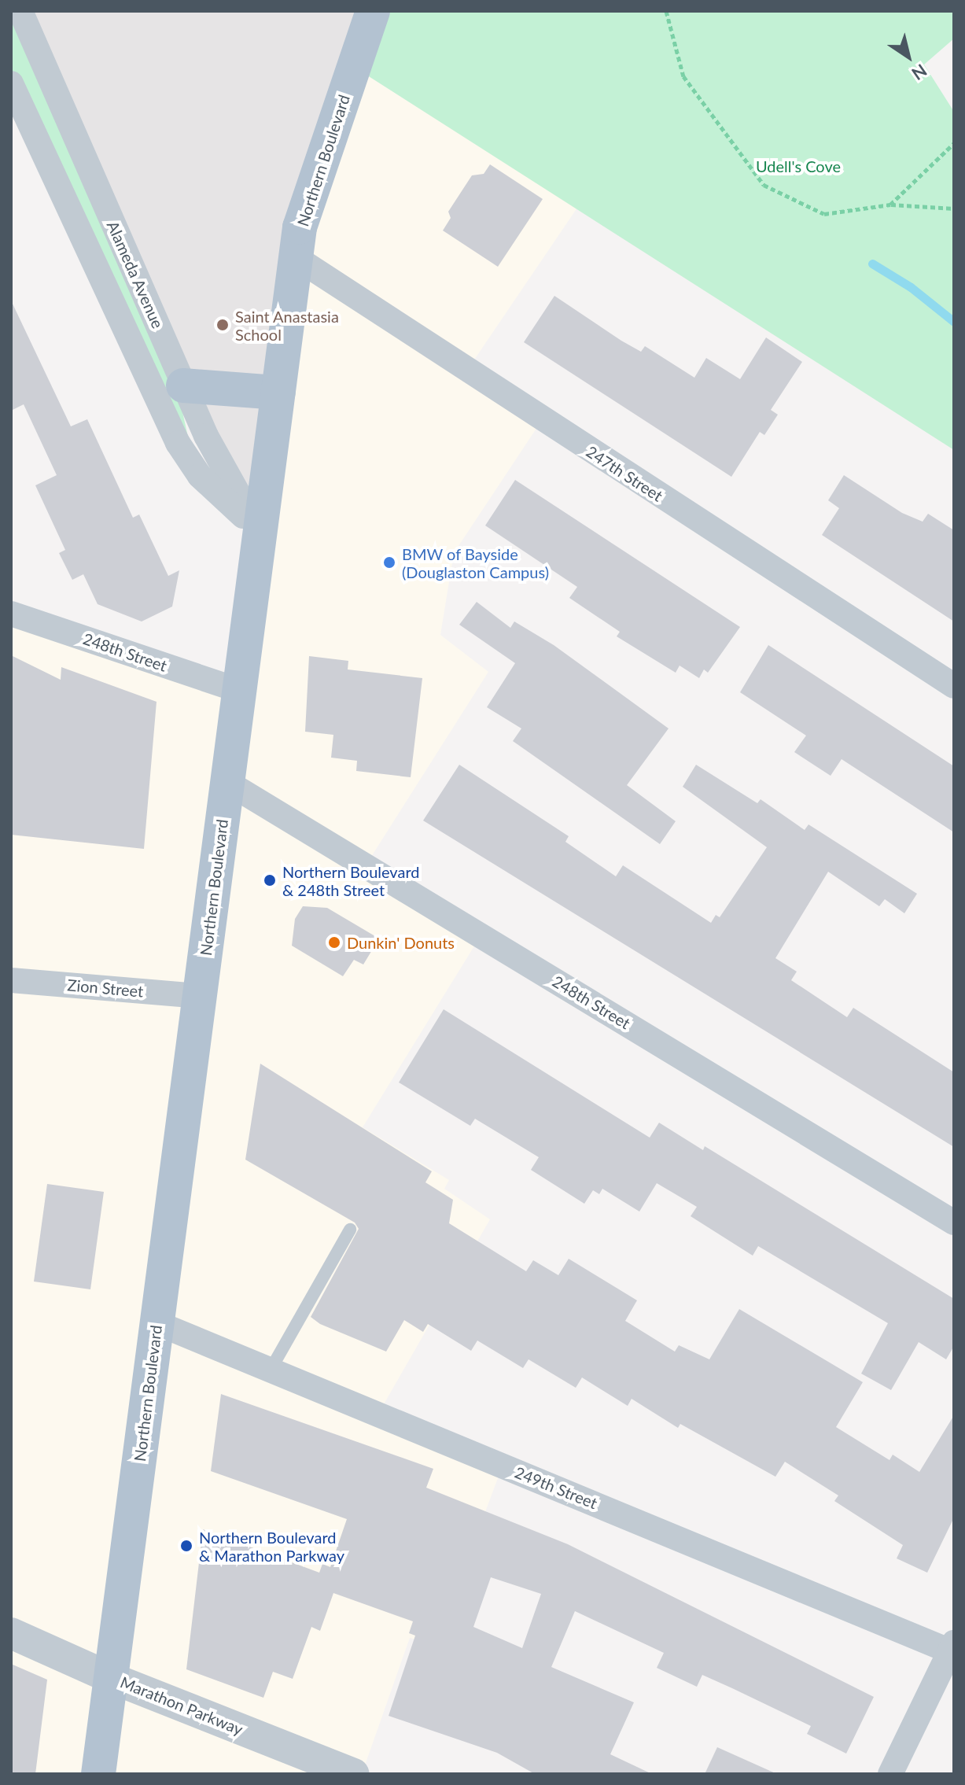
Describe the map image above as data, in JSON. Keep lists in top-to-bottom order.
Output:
{
  "streets": {
    "main road": ["Northern Boulevard"],
    "street": [
      "Alameda Avenue",
      "247th Street",
      "248th Street",
      "Zion Street",
      "249th Street",
      "Marathon Parkway"
    ]
  },
  "crossings": [
    ["Northern Boulevard", "Alameda Avenue"],
    ["Northern Boulevard", "247th Street"],
    ["Northern Boulevard", "248th Street"],
    ["Northern Boulevard", "Zion Street"],
    ["Northern Boulevard", "249th Street"],
    ["Northern Boulevard", "Marathon Parkway"]
  ],
  "parks": ["Udell's Cove"],
  "places": [
    "Saint Anastasia School",
    "BMW of Bayside (Douglaston Campus)",
    "Northern Boulevard & 248th Street",
    "Dunkin' Donuts",
    "Northern Boulevard & Marathon Parkway"
  ],
  "north": "bottom right"
}
